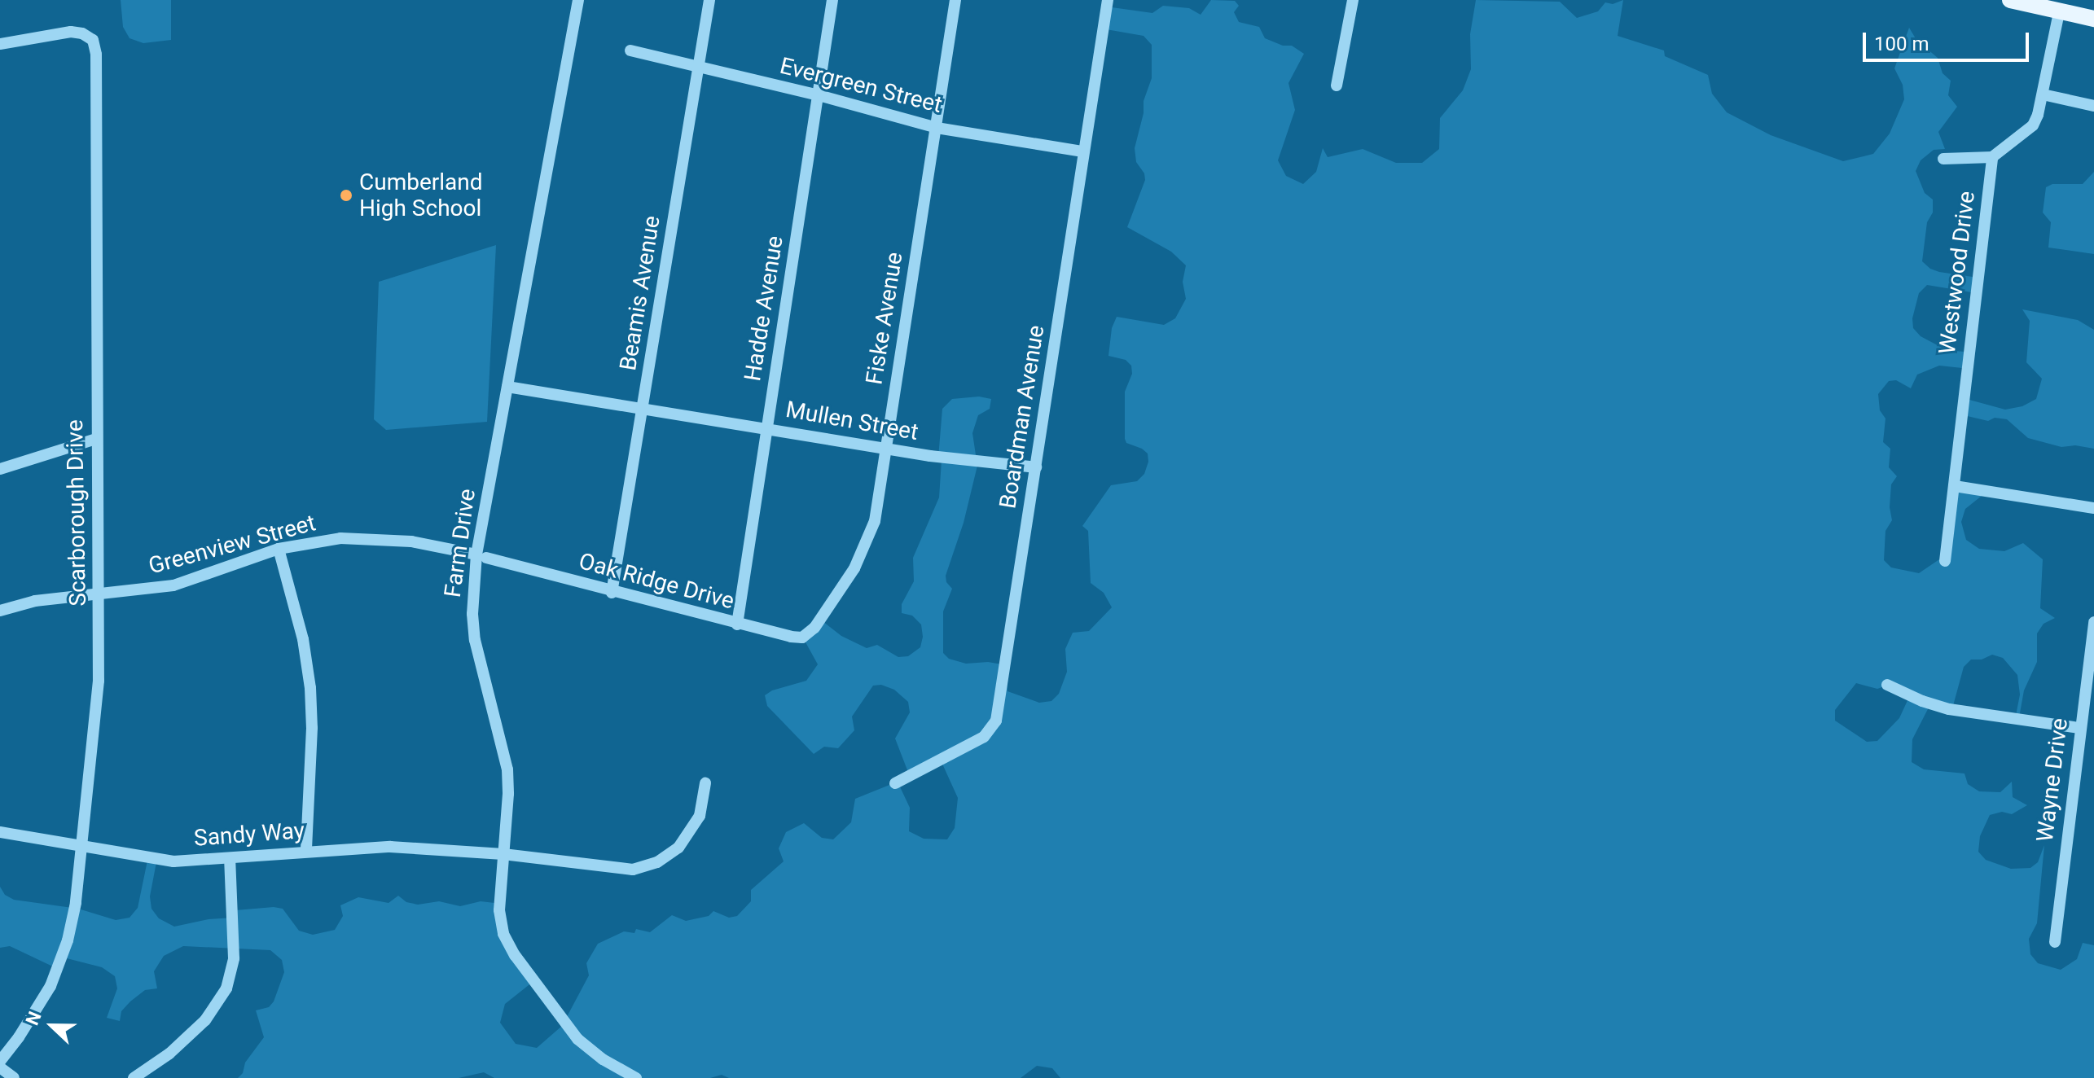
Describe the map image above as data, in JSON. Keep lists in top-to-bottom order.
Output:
{
  "streets": {
    "street": [
      "Evergreen Street",
      "Westwood Drive",
      "Beamis Avenue",
      "Hadde Avenue",
      "Fiske Avenue",
      "Boardman Avenue",
      "Mullen Street",
      "Scarborough Drive",
      "Farm Drive",
      "Greenview Street",
      "Oak Ridge Drive",
      "Wayne Drive",
      "Sandy Way"
    ]
  },
  "crossings": [
    ["Evergreen Street", "Beamis Avenue"],
    ["Evergreen Street", "Hadde Avenue"],
    ["Evergreen Street", "Fiske Avenue"],
    ["Evergreen Street", "Boardman Avenue"],
    ["Beamis Avenue", "Mullen Street"],
    ["Beamis Avenue", "Oak Ridge Drive"],
    ["Hadde Avenue", "Mullen Street"],
    ["Hadde Avenue", "Oak Ridge Drive"],
    ["Fiske Avenue", "Mullen Street"],
    ["Fiske Avenue", "Oak Ridge Drive"],
    ["Boardman Avenue", "Mullen Street"],
    ["Mullen Street", "Farm Drive"],
    ["Scarborough Drive", "Greenview Street"],
    ["Scarborough Drive", "Sandy Way"],
    ["Farm Drive", "Greenview Street"],
    ["Farm Drive", "Oak Ridge Drive"],
    ["Farm Drive", "Sandy Way"],
    ["Greenview Street", "Oak Ridge Drive"]
  ],
  "places": ["Cumberland High School"],
  "scale_bar": "100 m",
  "north": "left"
}
